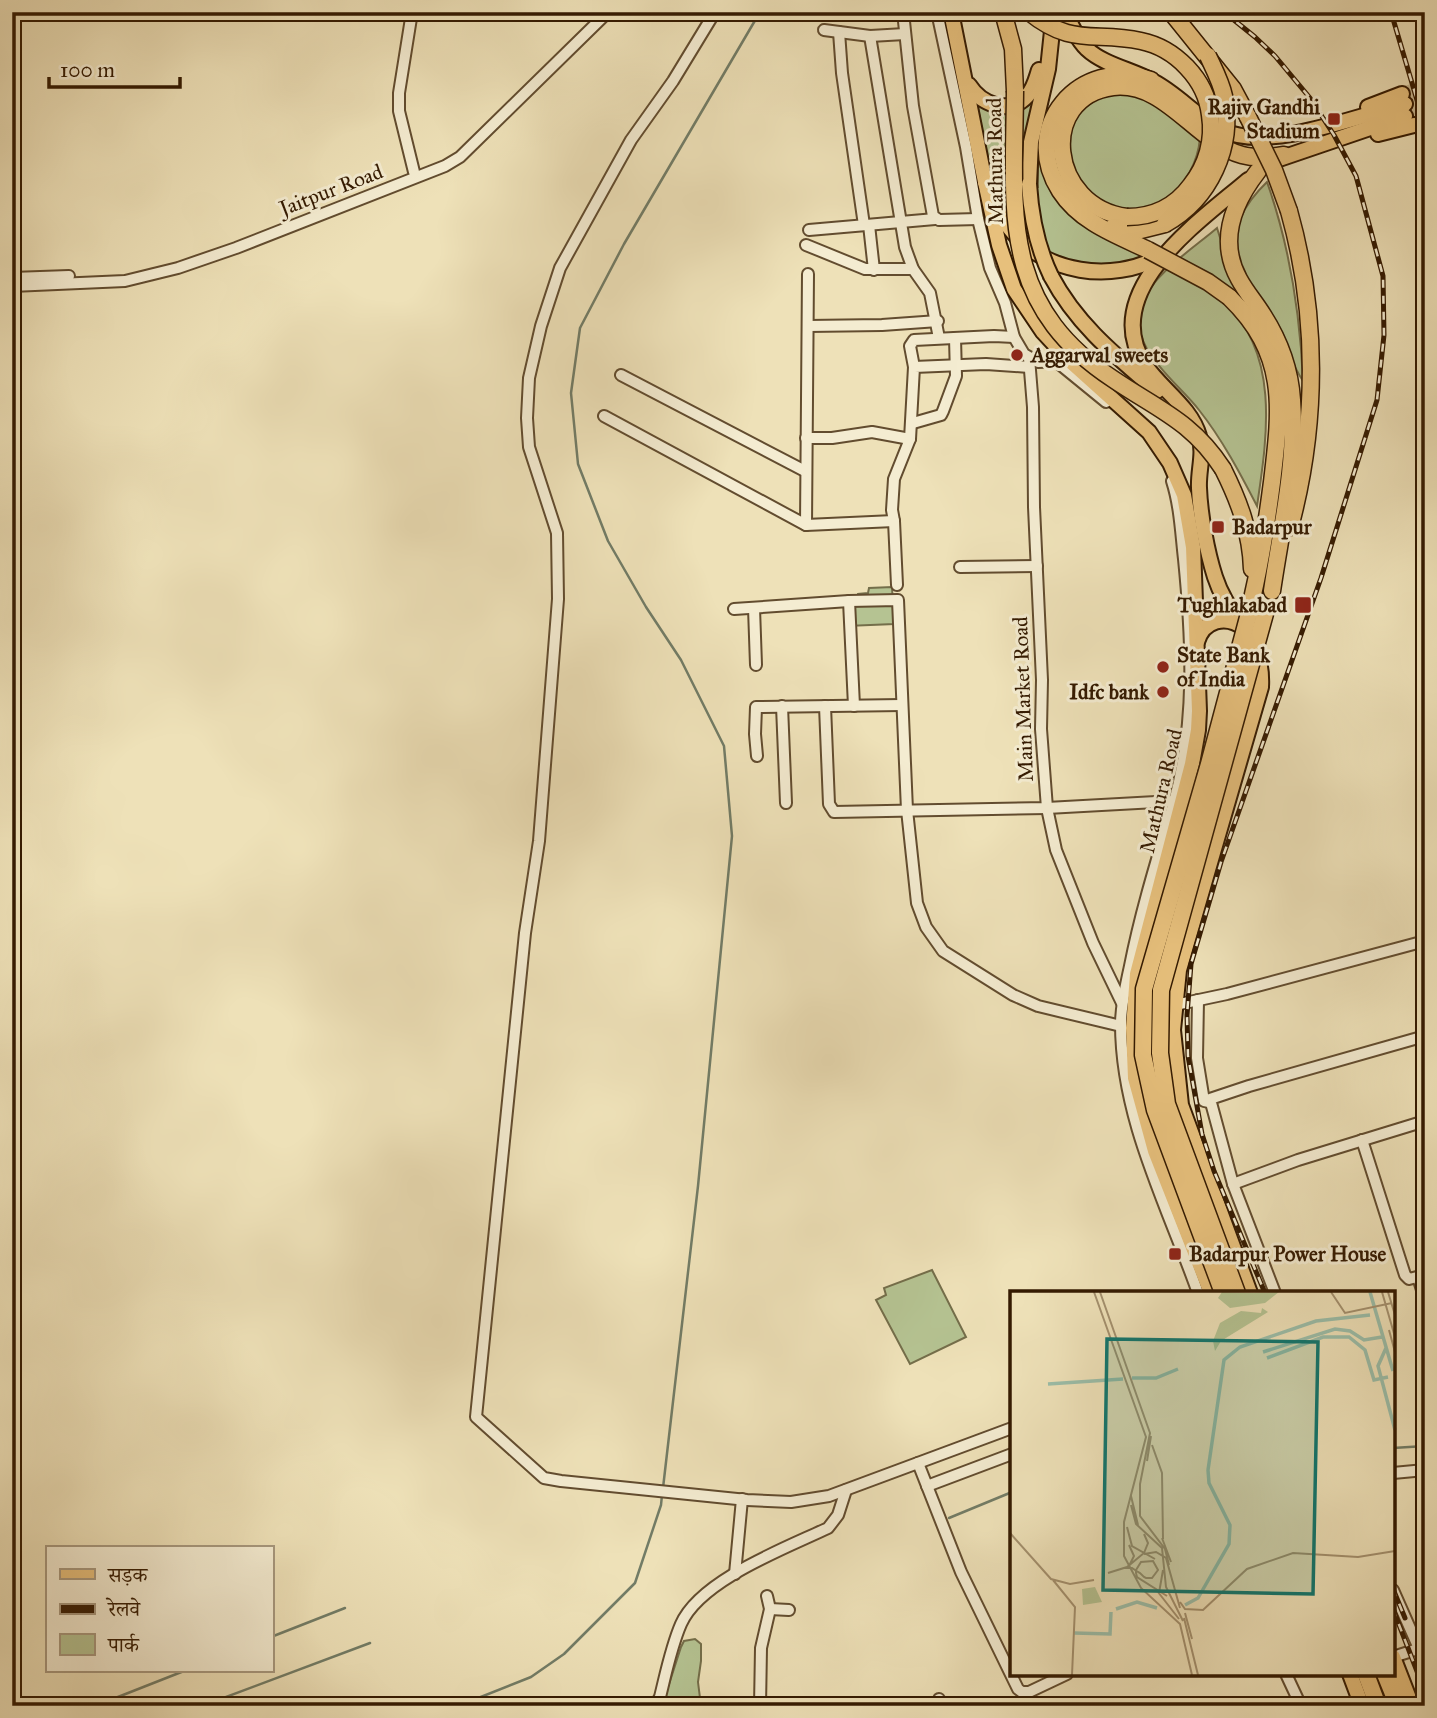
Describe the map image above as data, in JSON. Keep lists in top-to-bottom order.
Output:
{
  "streets": {
    "highway": ["Mathura Road"],
    "street": ["Jaitpur Road", "Main Market Road"]
  },
  "crossings": [
    ["Mathura Road", "Main Market Road"]
  ],
  "places": {
    "transit": [
      "Rajiv Gandhi Stadium",
      "Badarpur",
      "Tughlakabad",
      "Badarpur Power House"
    ],
    "other": ["Aggarwal sweets", "State Bank of India", "Idfc bank"]
  },
  "legend": ["सड़क", "रेलवे", "पार्क"],
  "scale_bar": "100 m"
}
